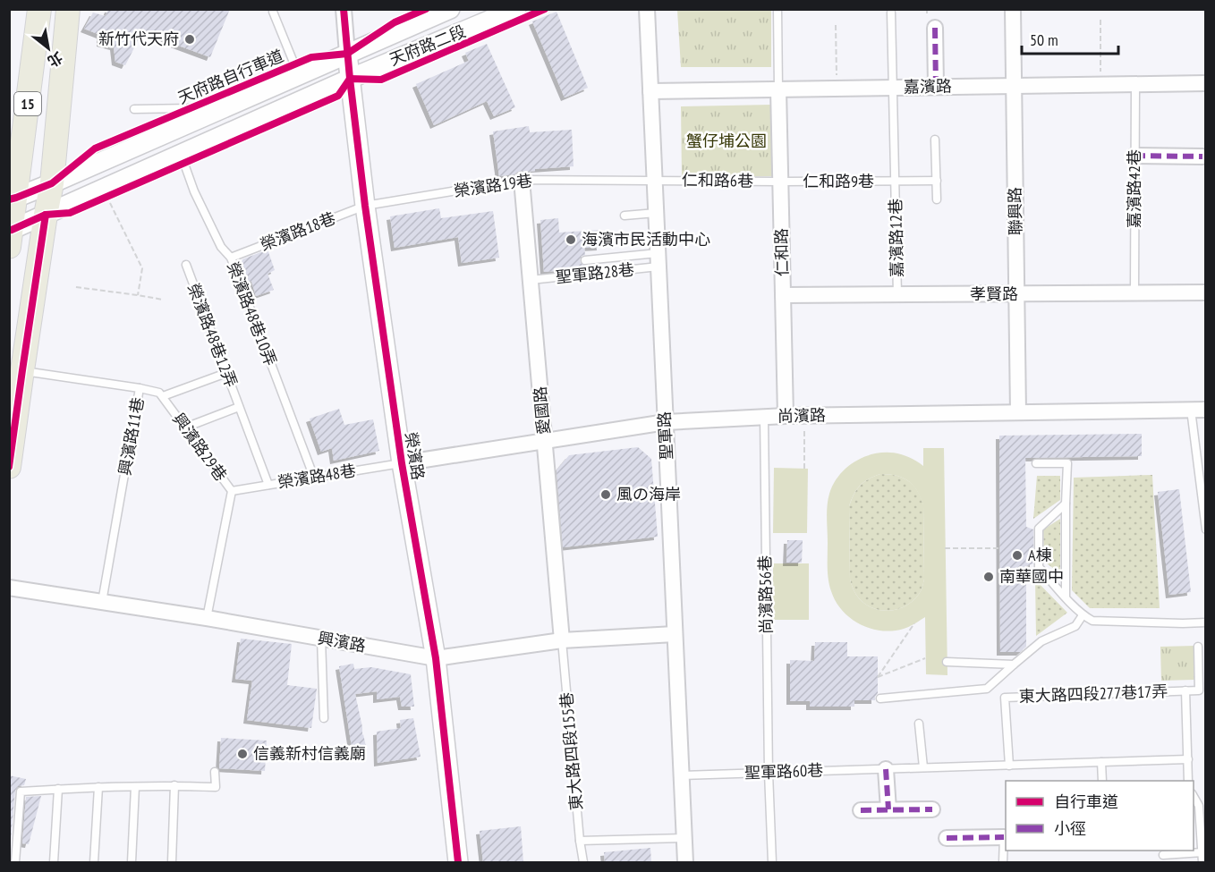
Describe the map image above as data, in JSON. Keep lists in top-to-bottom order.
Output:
{
  "streets": {
    "main road": ["15"],
    "street": [
      "天府路二段",
      "嘉濱路",
      "聯興路",
      "仁和路",
      "孝賢路",
      "愛國路",
      "尚濱路",
      "聖軍路",
      "榮濱路",
      "興濱路"
    ],
    "lane": [
      "仁和路6巷",
      "仁和路9巷",
      "榮濱路19巷",
      "嘉濱路42巷",
      "榮濱路18巷",
      "嘉濱路12巷",
      "聖軍路28巷",
      "榮濱路48巷10弄",
      "榮濱路48巷12弄",
      "興濱路11巷",
      "興濱路29巷",
      "榮濱路48巷",
      "尚濱路56巷",
      "東大路四段277巷17弄",
      "東大路四段155巷",
      "聖軍路60巷"
    ],
    "cycle path": ["天府路自行車道"]
  },
  "crossings": [
    ["天府路二段", "15"],
    ["天府路二段", "榮濱路48巷10弄"],
    ["天府路二段", "榮濱路"],
    ["嘉濱路", "嘉濱路42巷"],
    ["嘉濱路", "聯興路"],
    ["嘉濱路", "嘉濱路12巷"],
    ["嘉濱路", "仁和路"],
    ["嘉濱路", "聖軍路"],
    ["15", "興濱路11巷"],
    ["仁和路6巷", "仁和路9巷"],
    ["仁和路6巷", "榮濱路19巷"],
    ["仁和路6巷", "仁和路"],
    ["仁和路6巷", "聖軍路"],
    ["仁和路9巷", "嘉濱路12巷"],
    ["仁和路9巷", "仁和路"],
    ["榮濱路19巷", "榮濱路18巷"],
    ["榮濱路19巷", "愛國路"],
    ["榮濱路19巷", "聖軍路"],
    ["榮濱路19巷", "榮濱路"],
    ["嘉濱路42巷", "孝賢路"],
    ["聯興路", "孝賢路"],
    ["聯興路", "尚濱路"],
    ["榮濱路18巷", "榮濱路48巷10弄"],
    ["榮濱路18巷", "榮濱路"],
    ["嘉濱路12巷", "孝賢路"],
    ["仁和路", "孝賢路"],
    ["仁和路", "尚濱路"],
    ["聖軍路28巷", "愛國路"],
    ["聖軍路28巷", "聖軍路"],
    ["榮濱路48巷10弄", "榮濱路48巷"],
    ["榮濱路48巷12弄", "興濱路29巷"],
    ["榮濱路48巷12弄", "榮濱路48巷"],
    ["愛國路", "尚濱路"],
    ["愛國路", "興濱路"],
    ["愛國路", "東大路四段155巷"],
    ["尚濱路", "聖軍路"],
    ["尚濱路", "榮濱路"],
    ["尚濱路", "榮濱路48巷"],
    ["尚濱路", "尚濱路56巷"],
    ["聖軍路", "興濱路"],
    ["聖軍路", "聖軍路60巷"],
    ["興濱路11巷", "興濱路29巷"],
    ["興濱路11巷", "興濱路"],
    ["興濱路29巷", "榮濱路48巷"],
    ["興濱路29巷", "興濱路"],
    ["榮濱路", "榮濱路48巷"],
    ["榮濱路", "興濱路"],
    ["尚濱路56巷", "聖軍路60巷"],
    ["興濱路", "東大路四段155巷"],
    ["東大路四段277巷17弄", "聖軍路60巷"]
  ],
  "parks": ["蟹仔埔公園"],
  "places": [
    "新竹代天府",
    "海濱市民活動中心",
    "風の海岸",
    "A棟",
    "南華國中",
    "信義新村信義廟"
  ],
  "legend": ["自行車道", "小徑"],
  "scale_bar": "50 m",
  "north": "bottom right"
}
